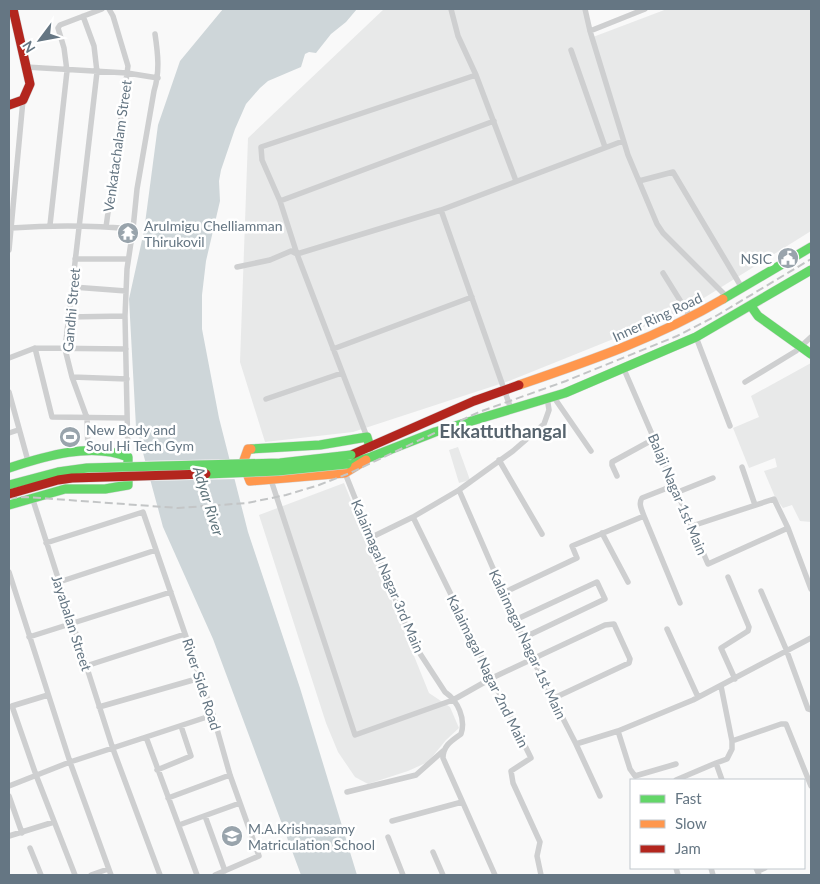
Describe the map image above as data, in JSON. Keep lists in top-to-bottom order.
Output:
{
  "streets": {
    "main road": ["Inner Ring Road"],
    "street": [
      "Venkatachalam Street",
      "Gandhi Street",
      "Balaji Nagar 1st Main",
      "Kalaimagal Nagar 3rd Main",
      "Jayabalan Street",
      "Kalaimagal Nagar 1st Main",
      "Kalaimagal Nagar 2nd Main",
      "River Side Road"
    ]
  },
  "crossings": [
    ["Jayabalan Street", "River Side Road"]
  ],
  "districts": ["Ekkattuthangal"],
  "water": ["Adyar River"],
  "places": {
    "temple": ["Arulmigu Chelliamman Thirukovil"],
    "public building": ["NSIC"],
    "sports": ["New Body and Soul Hi Tech Gym"],
    "school or university": ["M.A.Krishnasamy Matriculation School"]
  },
  "legend": ["Fast", "Slow", "Jam"],
  "north": "bottom left"
}
